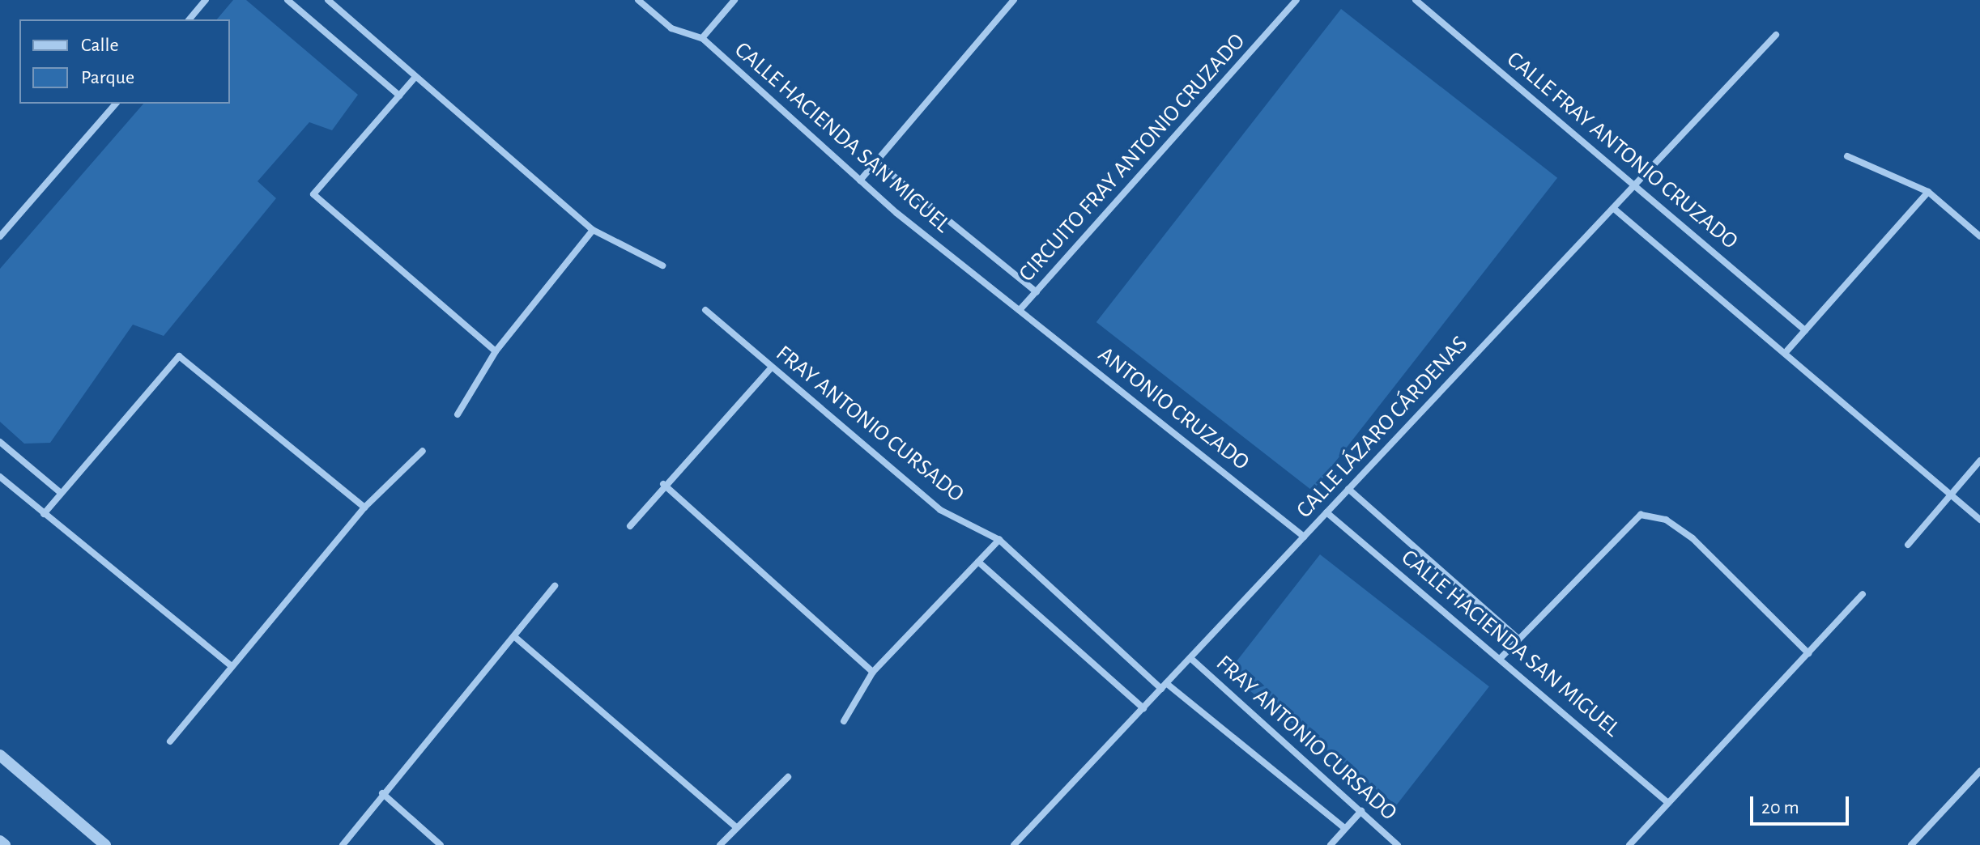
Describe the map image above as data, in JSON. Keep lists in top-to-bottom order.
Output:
{
  "streets": {
    "street": [
      "CALLE HACIENDA SAN MIGUEL",
      "CALLE FRAY ANTONIO CRUZADO",
      "CIRCUITO FRAY ANTONIO CRUZADO",
      "ANTONIO CRUZADO",
      "FRAY ANTONIO CURSADO",
      "CALLE LÁZARO CÁRDENAS"
    ]
  },
  "crossings": [
    ["CALLE HACIENDA SAN MIGUEL", "CIRCUITO FRAY ANTONIO CRUZADO"],
    ["CALLE HACIENDA SAN MIGUEL", "ANTONIO CRUZADO"],
    ["CALLE HACIENDA SAN MIGUEL", "CALLE LÁZARO CÁRDENAS"],
    ["CALLE FRAY ANTONIO CRUZADO", "CALLE LÁZARO CÁRDENAS"],
    ["CIRCUITO FRAY ANTONIO CRUZADO", "ANTONIO CRUZADO"],
    ["ANTONIO CRUZADO", "CALLE LÁZARO CÁRDENAS"],
    ["FRAY ANTONIO CURSADO", "CALLE LÁZARO CÁRDENAS"]
  ],
  "legend": ["Calle", "Parque"],
  "scale_bar": "20 m"
}
